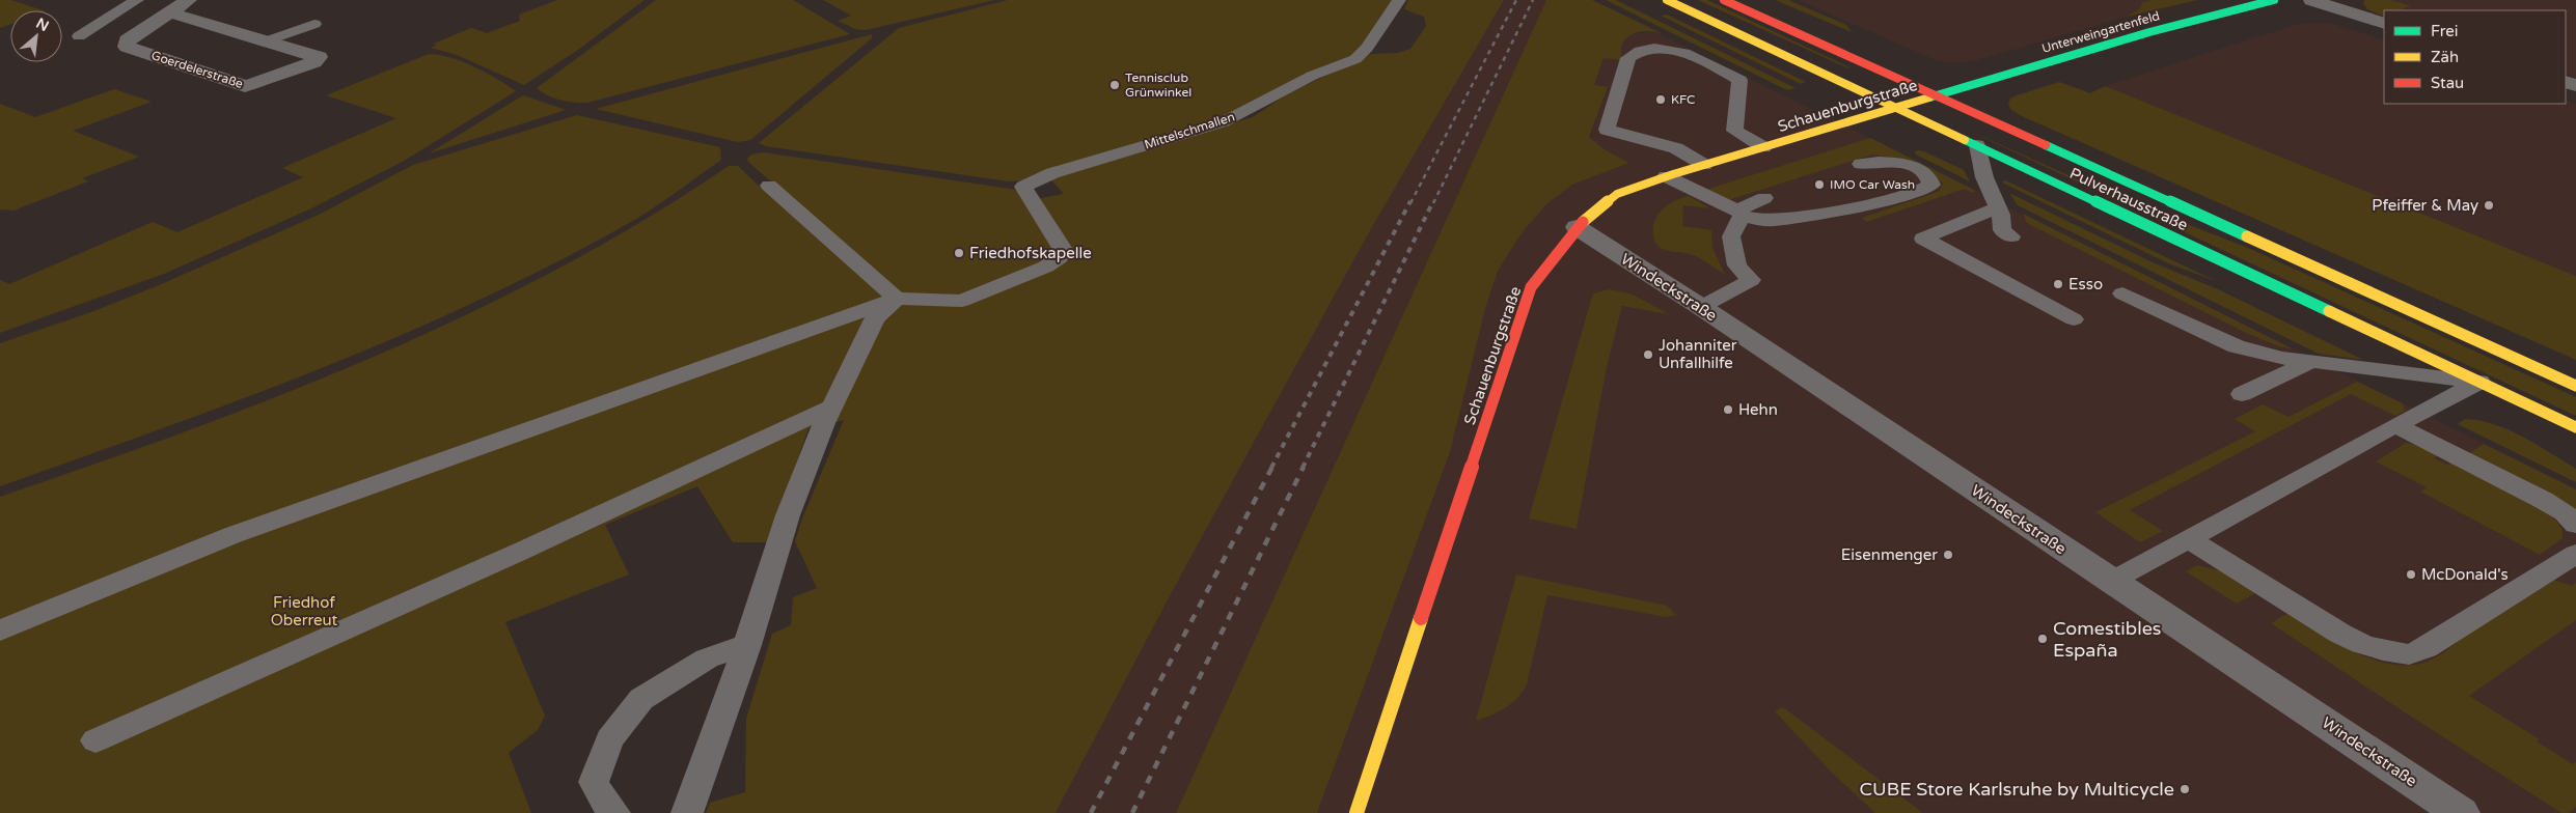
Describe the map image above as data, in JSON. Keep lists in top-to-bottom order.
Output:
{
  "streets": {
    "main road": ["Unterweingartenfeld", "Schauenburgstraße", "Pulverhausstraße"],
    "street": ["Goerdelerstraße", "Windeckstraße"],
    "lane": ["Mittelschmallen"]
  },
  "crossings": [
    ["Unterweingartenfeld", "Schauenburgstraße"],
    ["Unterweingartenfeld", "Pulverhausstraße"],
    ["Schauenburgstraße", "Pulverhausstraße"],
    ["Schauenburgstraße", "Windeckstraße"]
  ],
  "parks": ["Friedhof Oberreut"],
  "places": [
    "Tennisclub Grünwinkel",
    "KFC",
    "IMO Car Wash",
    "Pfeiffer & May",
    "Friedhofskapelle",
    "Esso",
    "Johanniter Unfallhilfe",
    "Hehn",
    "Eisenmenger",
    "McDonald's",
    "Comestibles España",
    "CUBE Store Karlsruhe by Multicycle"
  ],
  "legend": ["Frei", "Zäh", "Stau"],
  "north": "top right"
}
